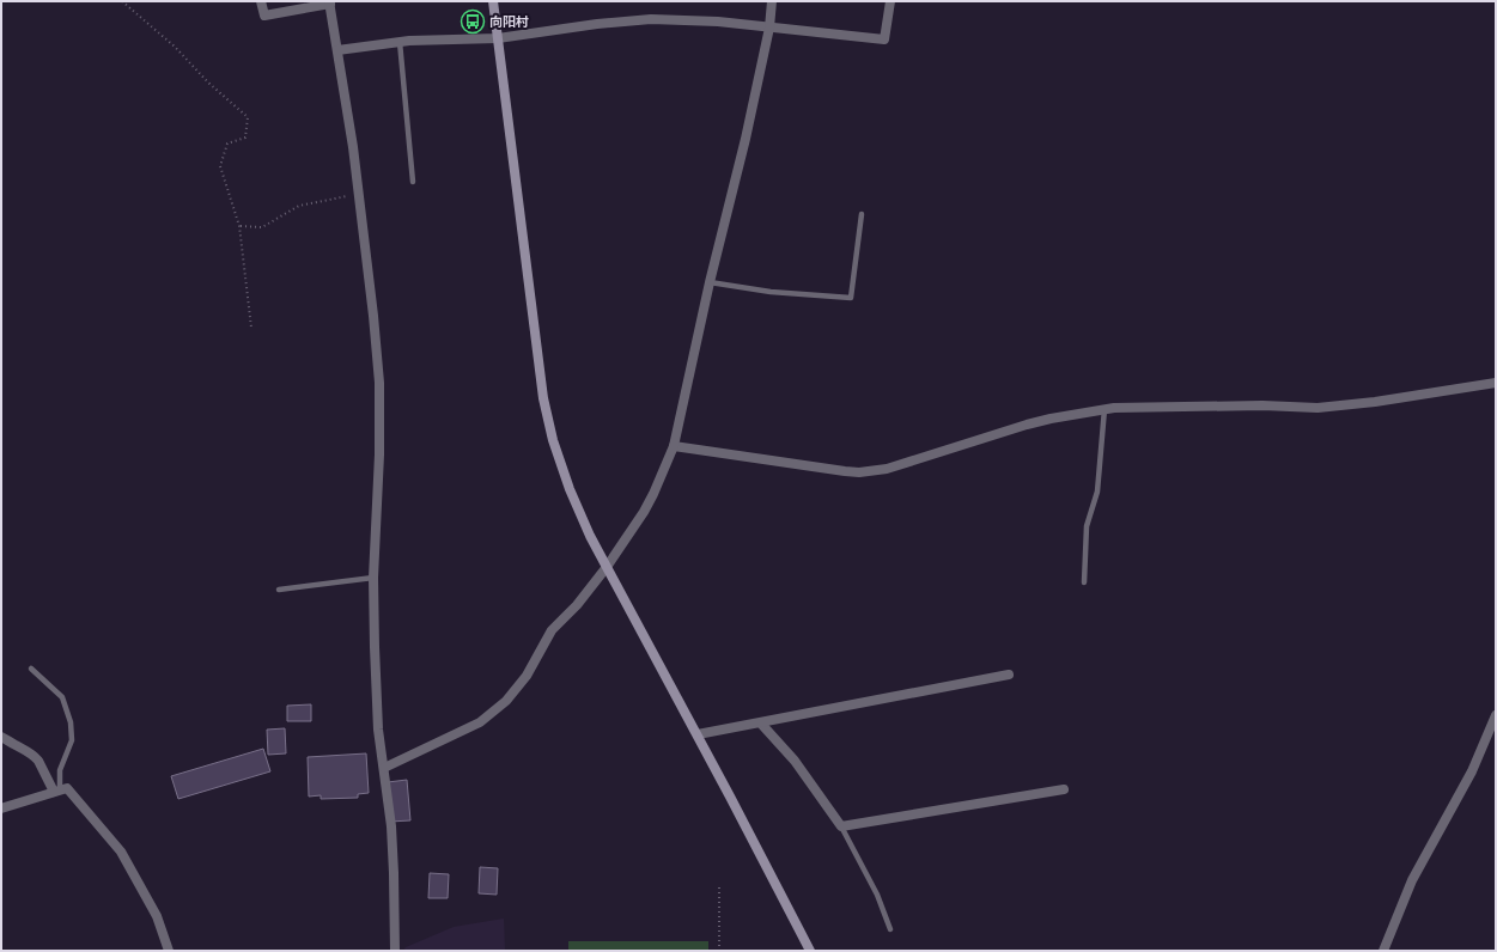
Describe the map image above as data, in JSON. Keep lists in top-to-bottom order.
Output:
{
  "places": {
    "bus stop": ["向阳村"]
  }
}
